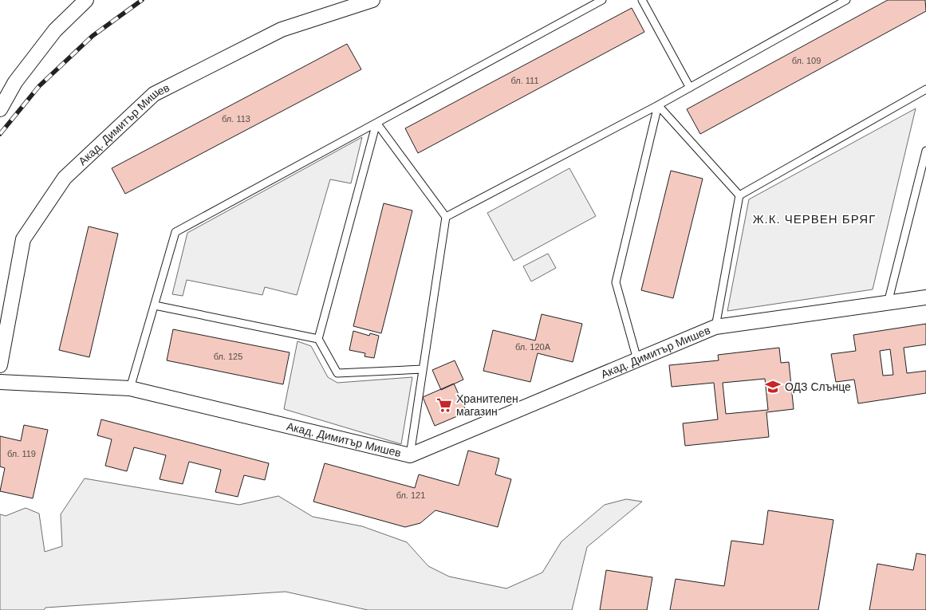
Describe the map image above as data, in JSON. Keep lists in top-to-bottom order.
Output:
{
  "streets": {
    "street": ["Акад. Димитър Мишев"]
  },
  "districts": ["Ж.К. ЧЕРВЕН БРЯГ"],
  "places": {
    "school or university": ["ОДЗ Слънце"],
    "supermarket": ["Хранителен магазин"]
  },
  "house_numbers": [
    "бл. 109",
    "бл. 111",
    "бл. 113",
    "бл. 120А",
    "бл. 125",
    "бл. 119",
    "бл. 121"
  ]
}
